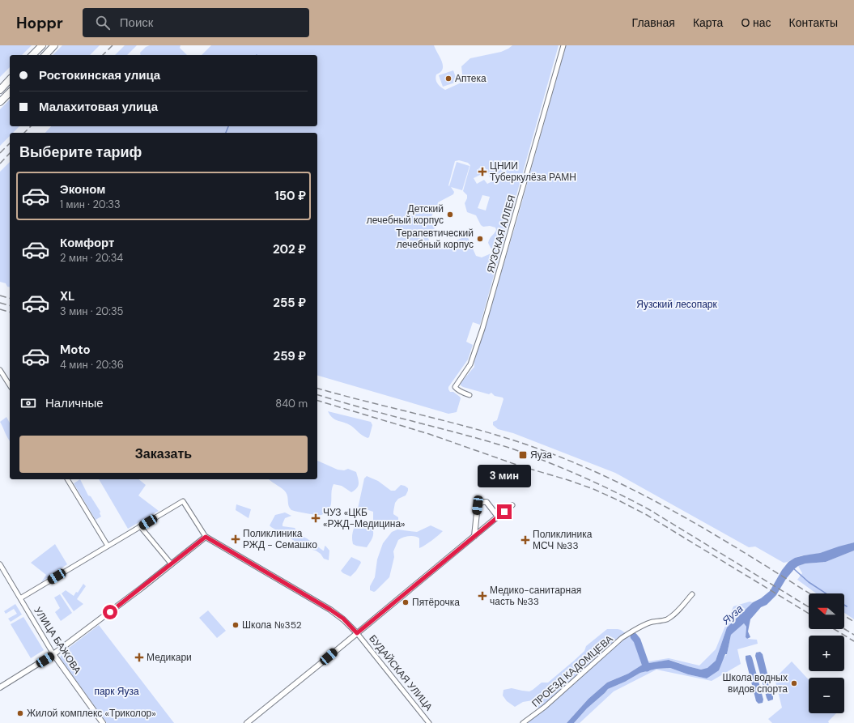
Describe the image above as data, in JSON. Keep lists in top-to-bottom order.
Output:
{
  "streets": {
    "street": [
      "ЯУЗСКАЯ АЛЛЕЯ",
      "УЛИЦА БАЖОВА",
      "ПРОЕЗД КАДОМЦЕВА",
      "БУДАЙСКАЯ УЛИЦА"
    ]
  },
  "crossings": [
    ["УЛИЦА БАЖОВА", "БУДАЙСКАЯ УЛИЦА"]
  ],
  "water": ["Яуза"],
  "parks": ["Яузский лесопарк", "парк Яуза"],
  "places": {
    "other": [
      "Аптека",
      "Детский лечебный корпус",
      "Терапевтический лечебный корпус",
      "Пятёрочка",
      "Школа №352",
      "Школа водных видов спорта",
      "Жилой комплекс «Триколор»"
    ],
    "health": [
      "ЦНИИ Туберкулёза РАМН",
      "ЧУЗ «ЦКБ «РЖД-Медицина»",
      "Поликлиника РЖД - Семашко",
      "Поликлиника МСЧ №33",
      "Медико-санитарная часть №33",
      "Медикари"
    ],
    "transit": ["Яуза"]
  },
  "north": "left",
  "page": {
    "header": "Hoppr",
    "search": "Поиск",
    "nav": [
      "Главная",
      "Карта",
      "О нас",
      "Контакты"
    ],
    "banner": ["Ростокинская улица", "Малахитовая улица"],
    "heading": "Выберите тариф",
    "list": [
      {
        "name": "Эконом",
        "note": "1 мин · 20:33",
        "value": "150 ₽"
      },
      {
        "name": "Комфорт",
        "note": "2 мин · 20:34",
        "value": "202 ₽"
      },
      {
        "name": "XL",
        "note": "3 мин · 20:35",
        "value": "255 ₽"
      },
      {
        "name": "Moto",
        "note": "4 мин · 20:36",
        "value": "259 ₽"
      }
    ],
    "pay": ["Наличные", "840 m"],
    "buttons": "Заказать",
    "bubble": "3 мин",
    "map_buttons": ["+", "−"]
  }
}
